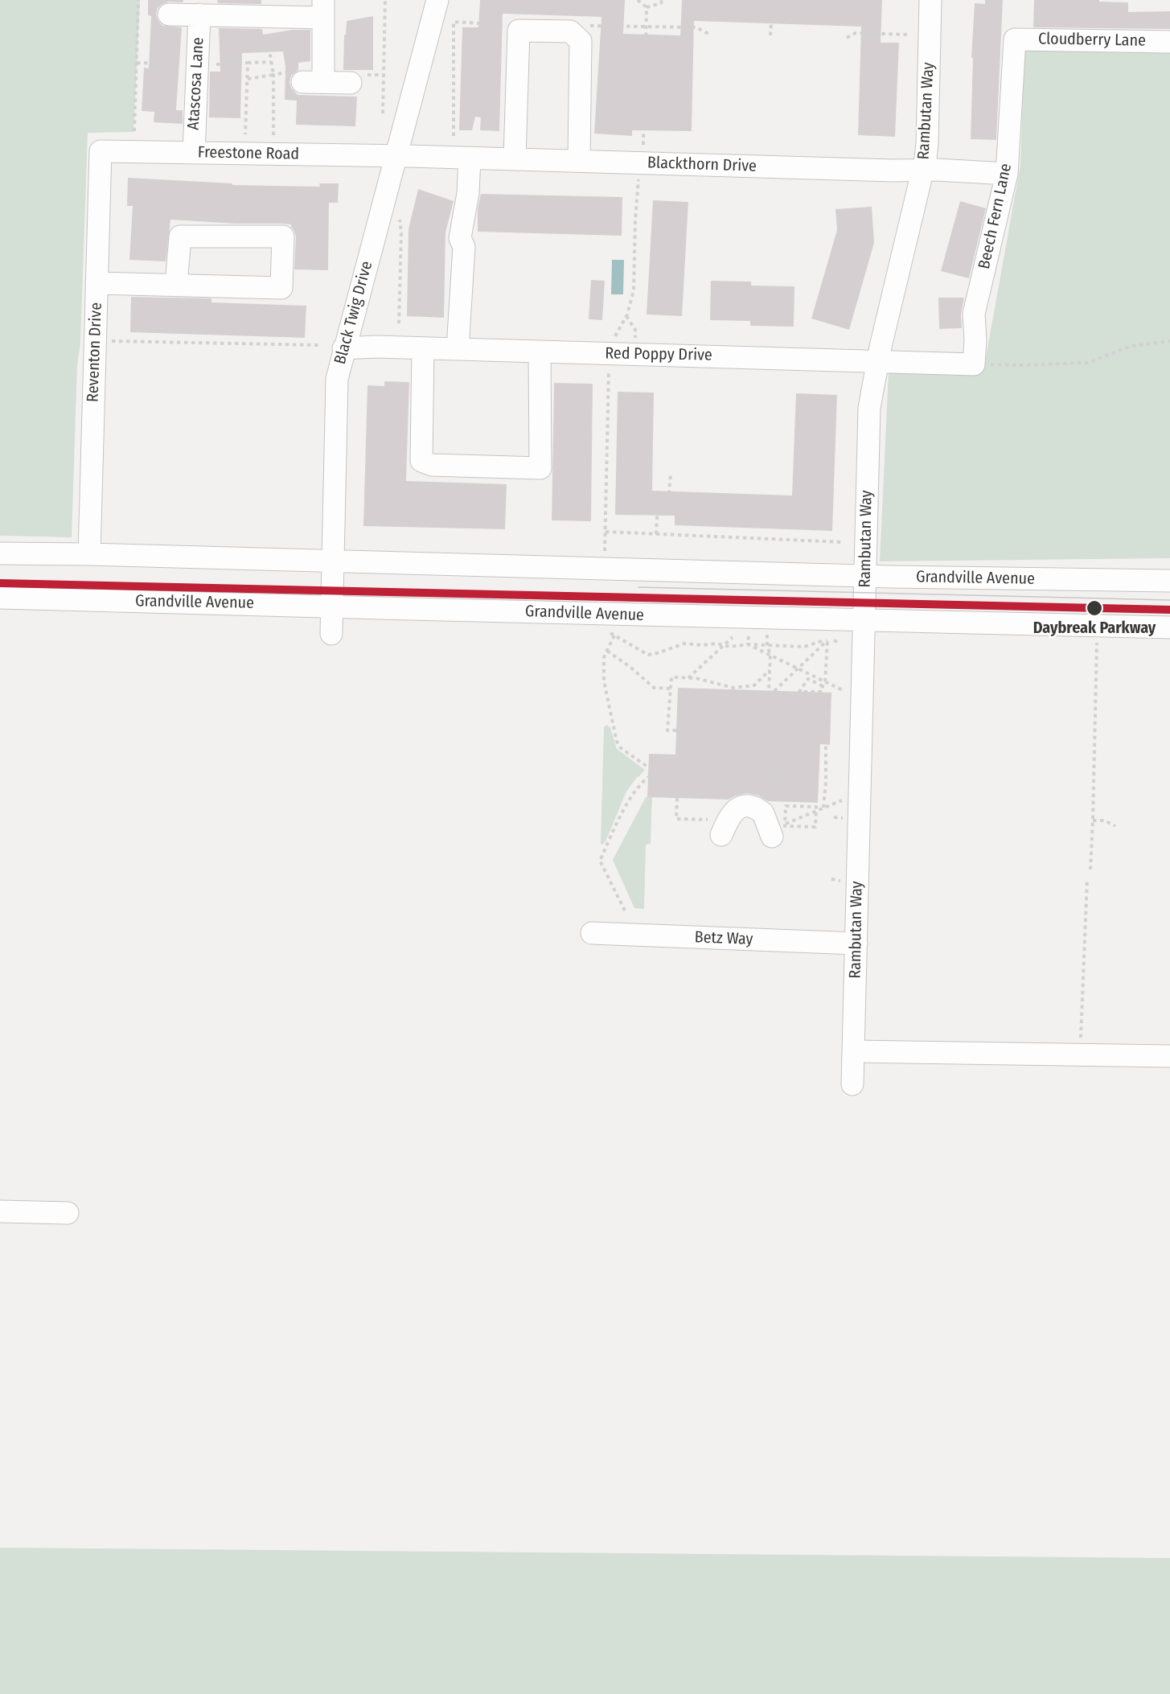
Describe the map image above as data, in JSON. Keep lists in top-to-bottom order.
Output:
{
  "streets": {
    "street": [
      "Cloudberry Lane",
      "Atascosa Lane",
      "Rambutan Way",
      "Freestone Road",
      "Blackthorn Drive",
      "Beech Fern Lane",
      "Black Twig Drive",
      "Reventon Drive",
      "Red Poppy Drive",
      "Grandville Avenue",
      "Betz Way"
    ]
  },
  "crossings": [
    ["Cloudberry Lane", "Beech Fern Lane"],
    ["Atascosa Lane", "Freestone Road"],
    ["Rambutan Way", "Blackthorn Drive"],
    ["Rambutan Way", "Red Poppy Drive"],
    ["Rambutan Way", "Grandville Avenue"],
    ["Rambutan Way", "Betz Way"],
    ["Freestone Road", "Blackthorn Drive"],
    ["Freestone Road", "Black Twig Drive"],
    ["Freestone Road", "Reventon Drive"],
    ["Blackthorn Drive", "Beech Fern Lane"],
    ["Blackthorn Drive", "Black Twig Drive"],
    ["Beech Fern Lane", "Red Poppy Drive"],
    ["Black Twig Drive", "Red Poppy Drive"],
    ["Black Twig Drive", "Grandville Avenue"],
    ["Reventon Drive", "Grandville Avenue"]
  ],
  "places": ["Daybreak Parkway"]
}
